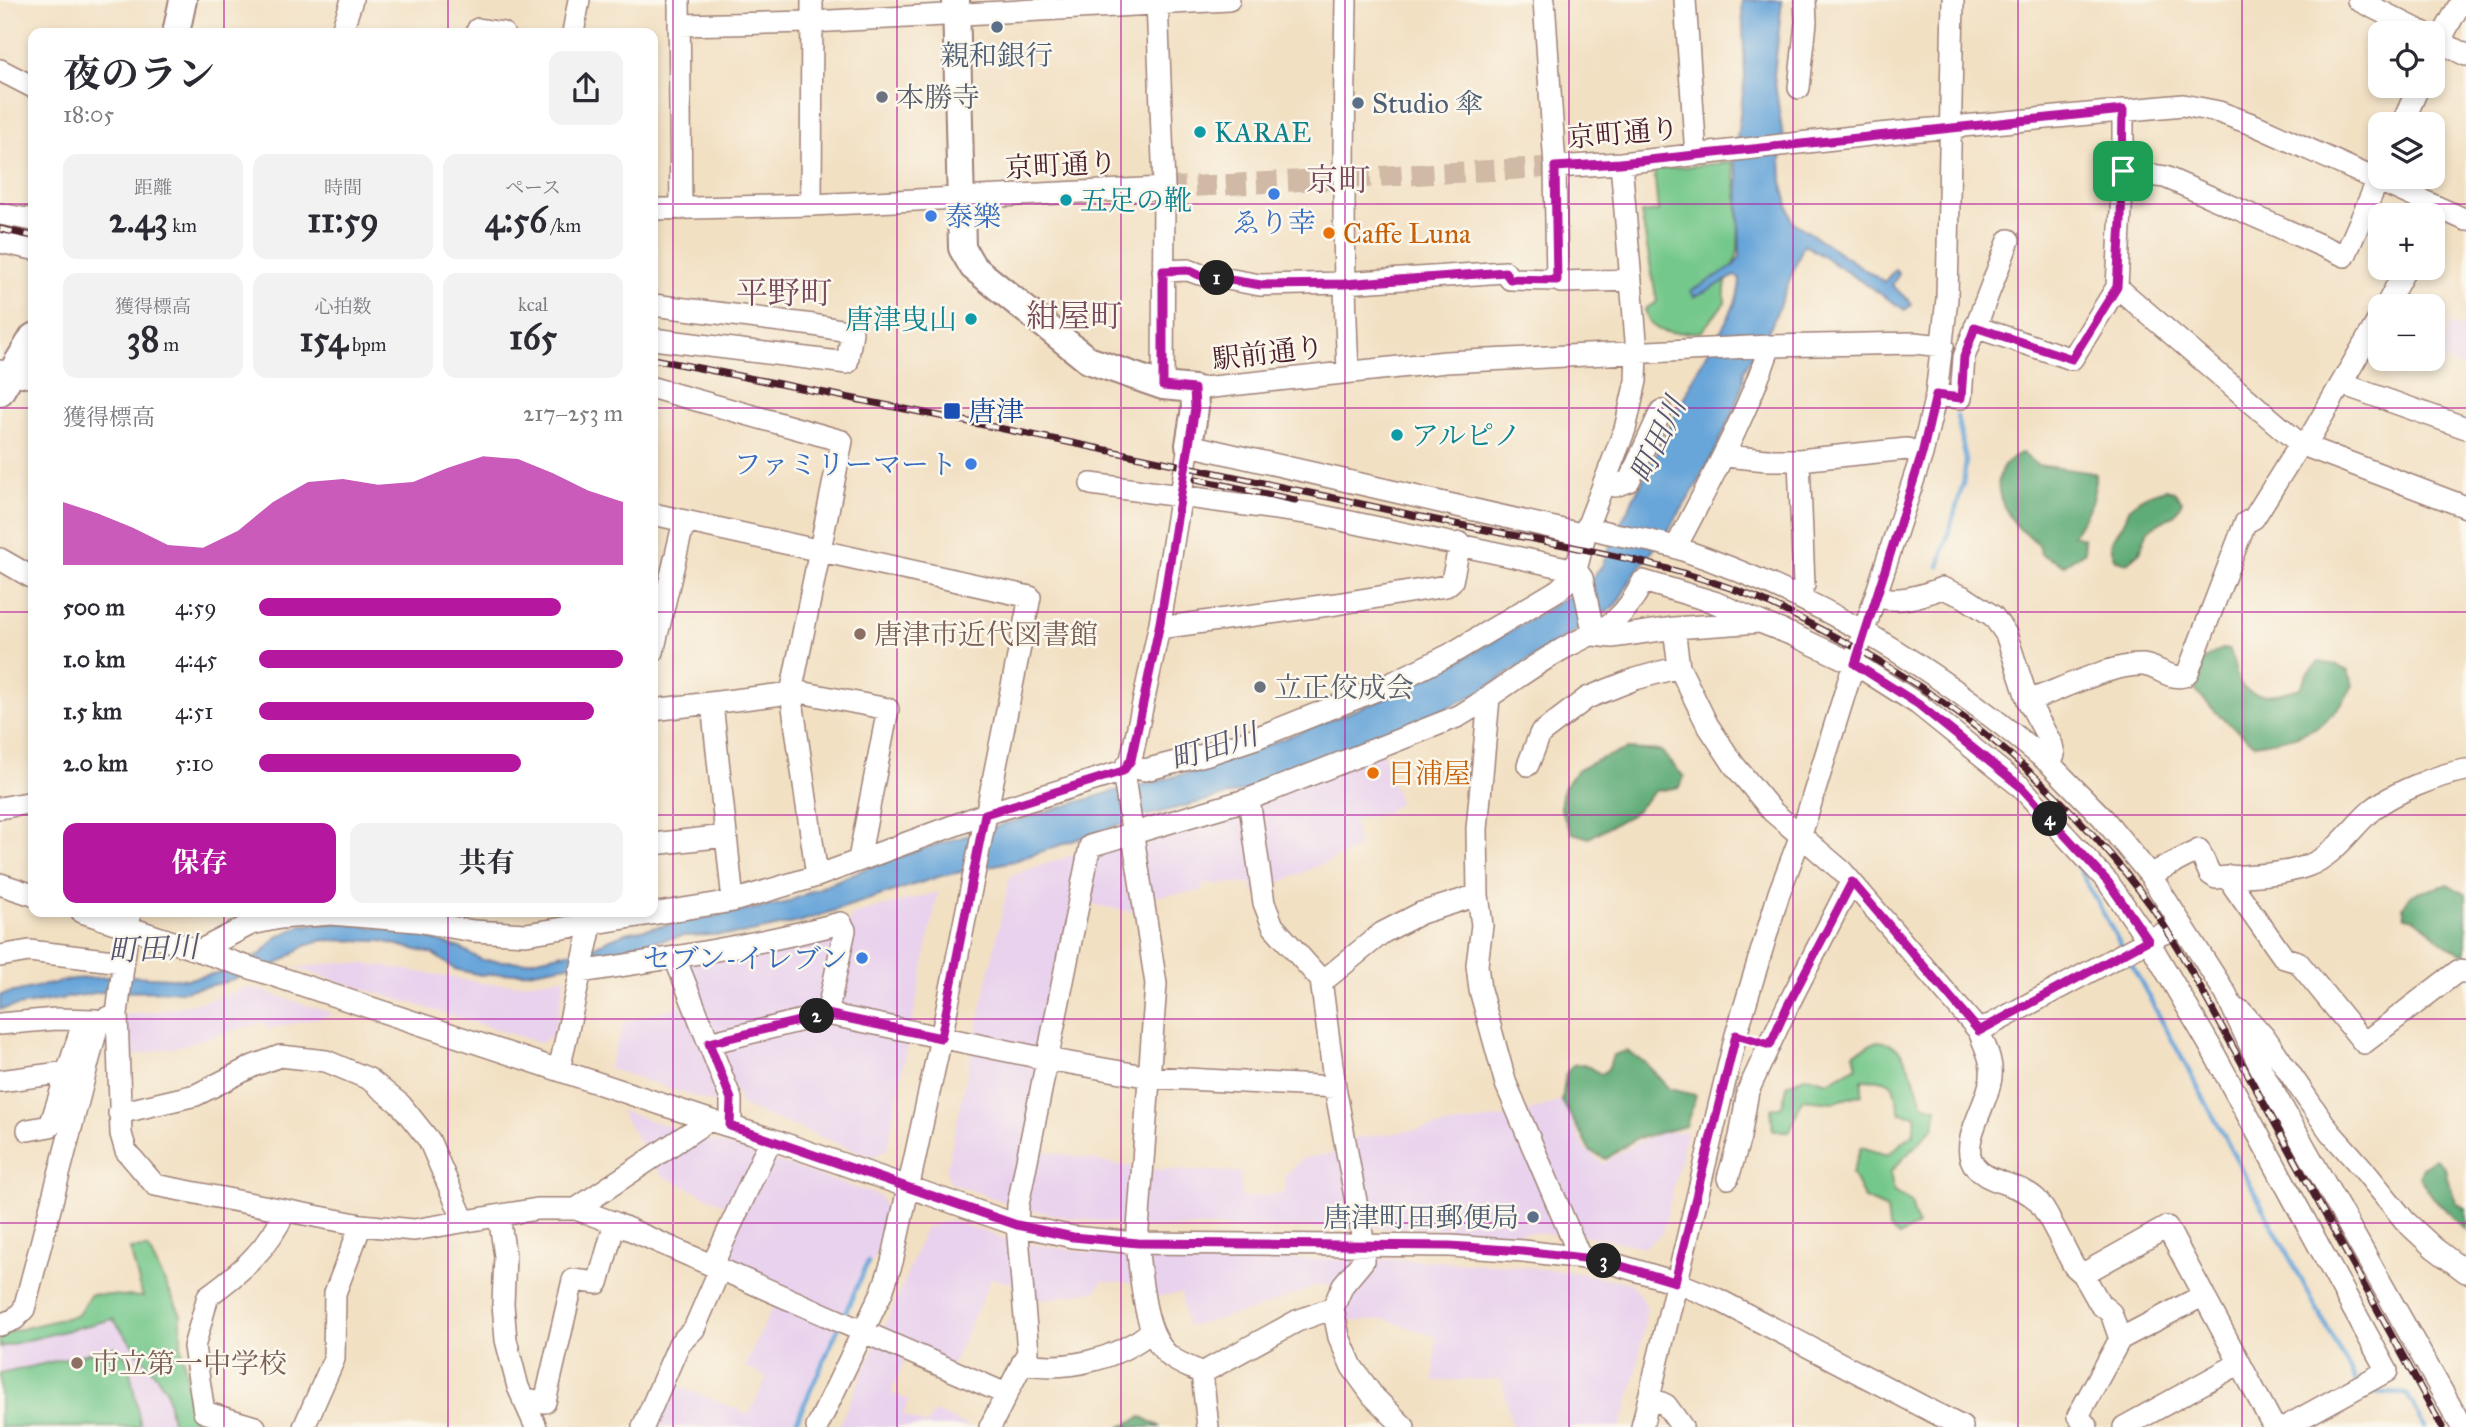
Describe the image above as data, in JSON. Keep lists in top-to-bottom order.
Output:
{
  "streets": {
    "street": ["京町通り", "駅前通り"]
  },
  "districts": ["京町", "平野町", "紺屋町"],
  "water": ["町田川"],
  "places": {
    "other": [
      "親和銀行",
      "本勝寺",
      "Studio 傘",
      "KARAE",
      "ゑり幸",
      "五足の靴",
      "泰樂",
      "Caffe Luna",
      "唐津曳山",
      "アルピノ",
      "ファミリーマート",
      "唐津市近代図書館",
      "立正佼成会",
      "日浦屋",
      "セブン-イレブン",
      "唐津町田郵便局",
      "市立第一中学校"
    ],
    "transit": ["唐津"]
  },
  "page": {
    "map_buttons": ["+", "−"],
    "heading": ["夜のラン", "18:05"],
    "stats": [
      ["距離", "2.43 km"],
      ["時間", "11:59"],
      ["ペース", "4:56 /km"],
      ["獲得標高", "38 m"],
      ["心拍数", "154 bpm"],
      ["kcal", "165"]
    ],
    "pins": [
      "1",
      "4",
      "2",
      "3"
    ],
    "chart": ["獲得標高", "217–253 m"],
    "list": [
      {
        "name": "500 m",
        "note": "4:59"
      },
      {
        "name": "1.0 km",
        "note": "4:45"
      },
      {
        "name": "1.5 km",
        "note": "4:51"
      },
      {
        "name": "2.0 km",
        "note": "5:10"
      }
    ],
    "buttons": ["保存", "共有"]
  }
}
